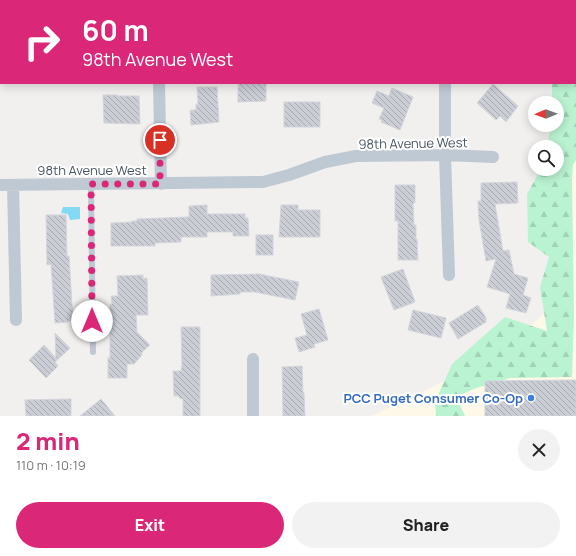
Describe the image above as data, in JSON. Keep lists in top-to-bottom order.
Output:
{
  "streets": {
    "street": ["98th Avenue West"]
  },
  "places": ["PCC Puget Consumer Co-Op"],
  "north": "left",
  "page": {
    "turn": ["60 m", "98th Avenue West"],
    "heading": ["2 min", "110 m · 10:19"],
    "buttons": ["Exit", "Share"]
  }
}
